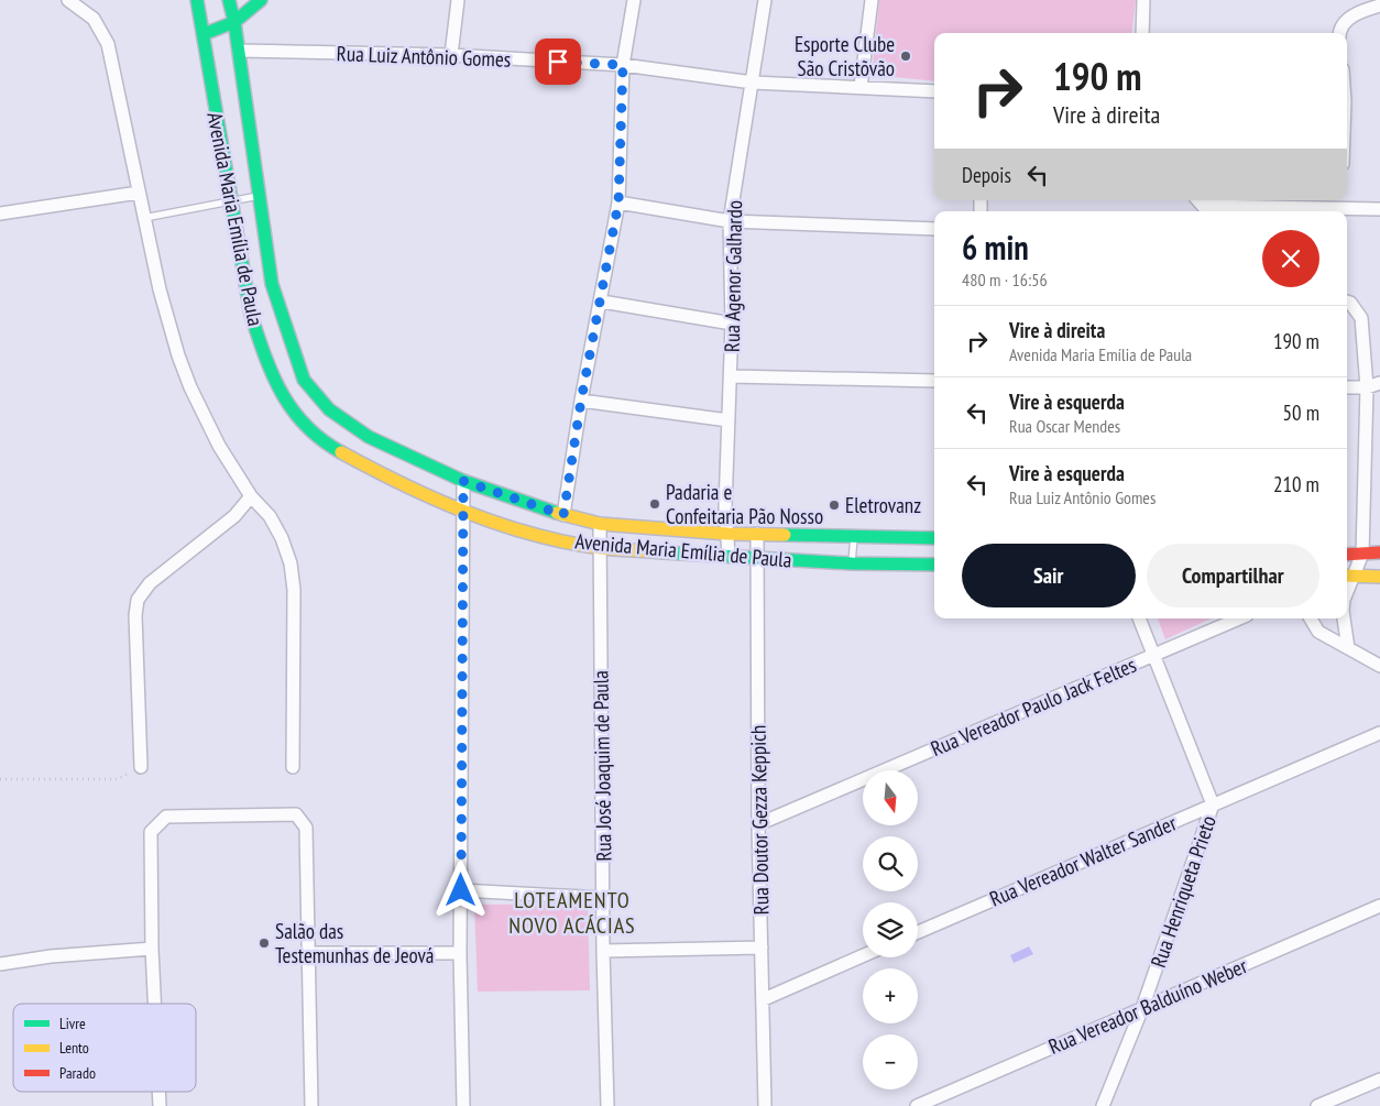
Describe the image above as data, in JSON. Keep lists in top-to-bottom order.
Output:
{
  "streets": {
    "main road": ["Avenida Maria Emília de Paula"],
    "street": [
      "Rua Luiz Antônio Gomes",
      "Rua Agenor Galhardo",
      "Rua Vereador Paulo Jack Feltes",
      "Rua José Joaquim de Paula",
      "Rua Doutor Gezza Keppich",
      "Rua Vereador Walter Sander",
      "Rua Henriqueta Prieto",
      "Rua Vereador Balduíno Weber"
    ]
  },
  "crossings": [
    ["Rua Luiz Antônio Gomes", "Avenida Maria Emília de Paula"],
    ["Rua Luiz Antônio Gomes", "Rua Agenor Galhardo"],
    ["Avenida Maria Emília de Paula", "Rua Agenor Galhardo"],
    ["Avenida Maria Emília de Paula", "Rua José Joaquim de Paula"],
    ["Avenida Maria Emília de Paula", "Rua Doutor Gezza Keppich"],
    ["Rua Vereador Paulo Jack Feltes", "Rua Doutor Gezza Keppich"],
    ["Rua Vereador Paulo Jack Feltes", "Rua Henriqueta Prieto"],
    ["Rua Vereador Walter Sander", "Rua Henriqueta Prieto"],
    ["Rua Henriqueta Prieto", "Rua Vereador Balduíno Weber"]
  ],
  "districts": ["LOTEAMENTO NOVO ACÁCIAS"],
  "places": [
    "Esporte Clube São Cristõvão",
    "Padaria e Confeitaria Pão Nosso",
    "Eletrovanz",
    "Salão das Testemunhas de Jeová"
  ],
  "legend": ["Livre", "Lento", "Parado"],
  "north": "bottom",
  "page": {
    "turn": ["190 m", "Vire à direita"],
    "then": "Depois",
    "heading": ["6 min", "480 m · 16:56"],
    "list": [
      {
        "name": "Vire à direita",
        "note": "Avenida Maria Emília de Paula",
        "value": "190 m"
      },
      {
        "name": "Vire à esquerda",
        "note": "Rua Oscar Mendes",
        "value": "50 m"
      },
      {
        "name": "Vire à esquerda",
        "note": "Rua Luiz Antônio Gomes",
        "value": "210 m"
      }
    ],
    "buttons": ["Sair", "Compartilhar"],
    "map_buttons": ["+", "−"]
  }
}
